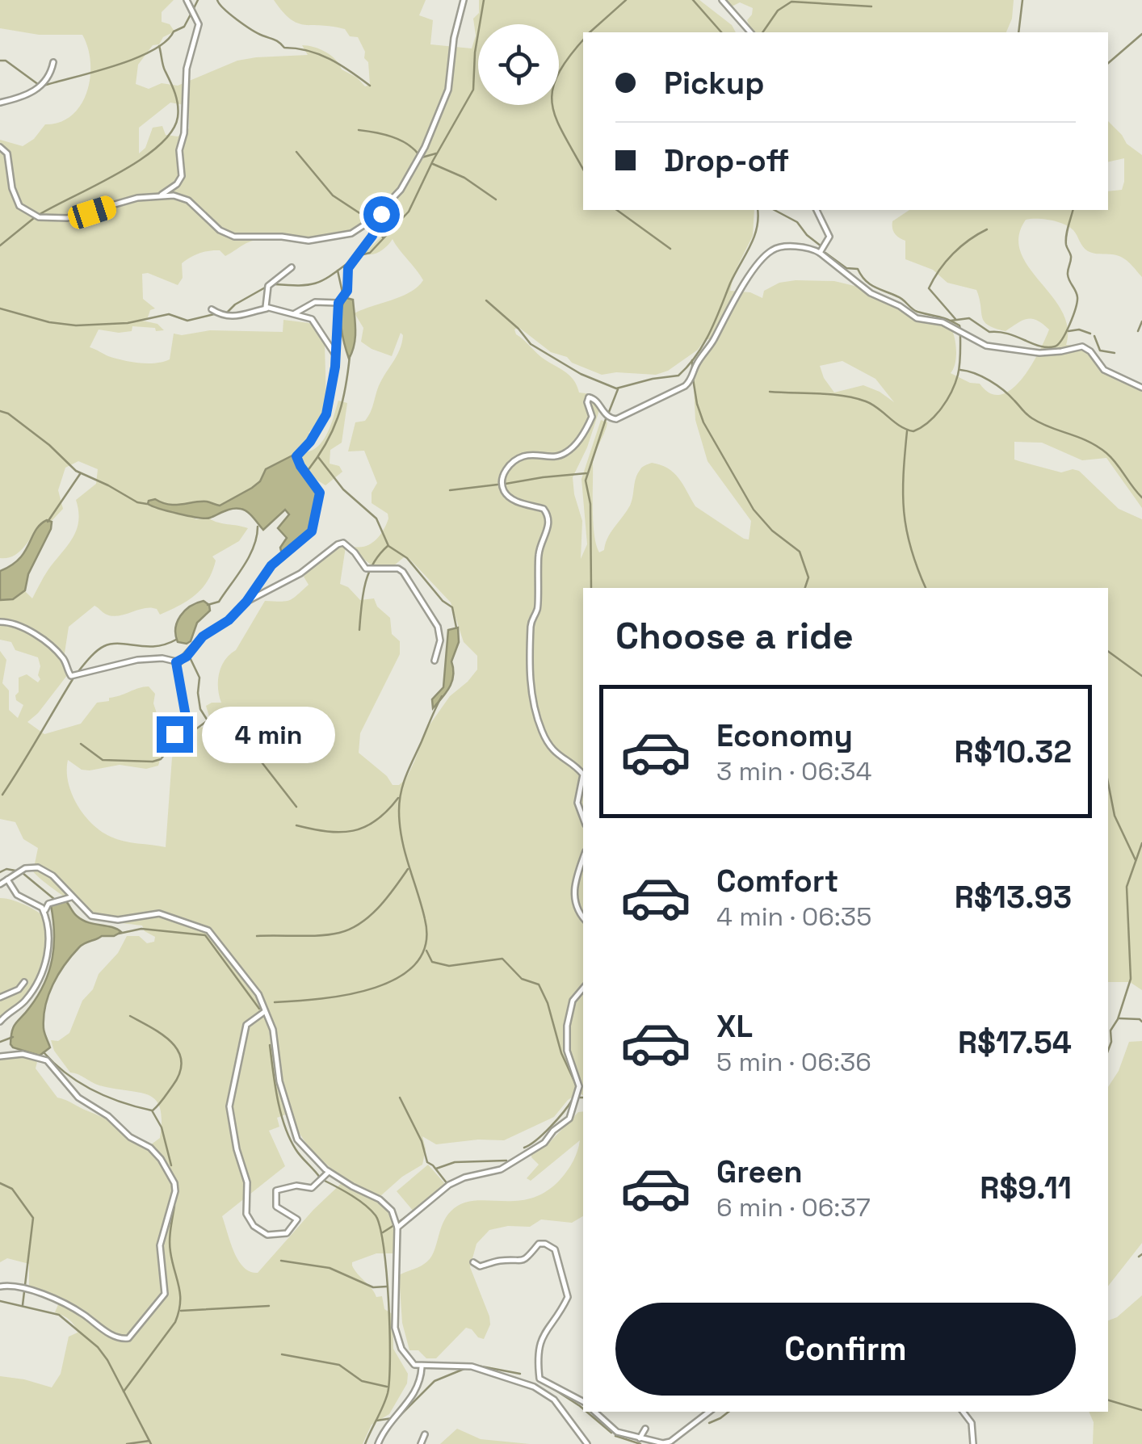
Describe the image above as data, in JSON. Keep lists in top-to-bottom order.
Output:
{
  "page": {
    "banner": ["Pickup", "Drop-off"],
    "heading": "Choose a ride",
    "list": [
      {
        "name": "Economy",
        "note": "3 min · 06:34",
        "value": "R$10.32"
      },
      {
        "name": "Comfort",
        "note": "4 min · 06:35",
        "value": "R$13.93"
      },
      {
        "name": "XL",
        "note": "5 min · 06:36",
        "value": "R$17.54"
      },
      {
        "name": "Green",
        "note": "6 min · 06:37",
        "value": "R$9.11"
      }
    ],
    "bubble": "4 min",
    "buttons": "Confirm"
  }
}
